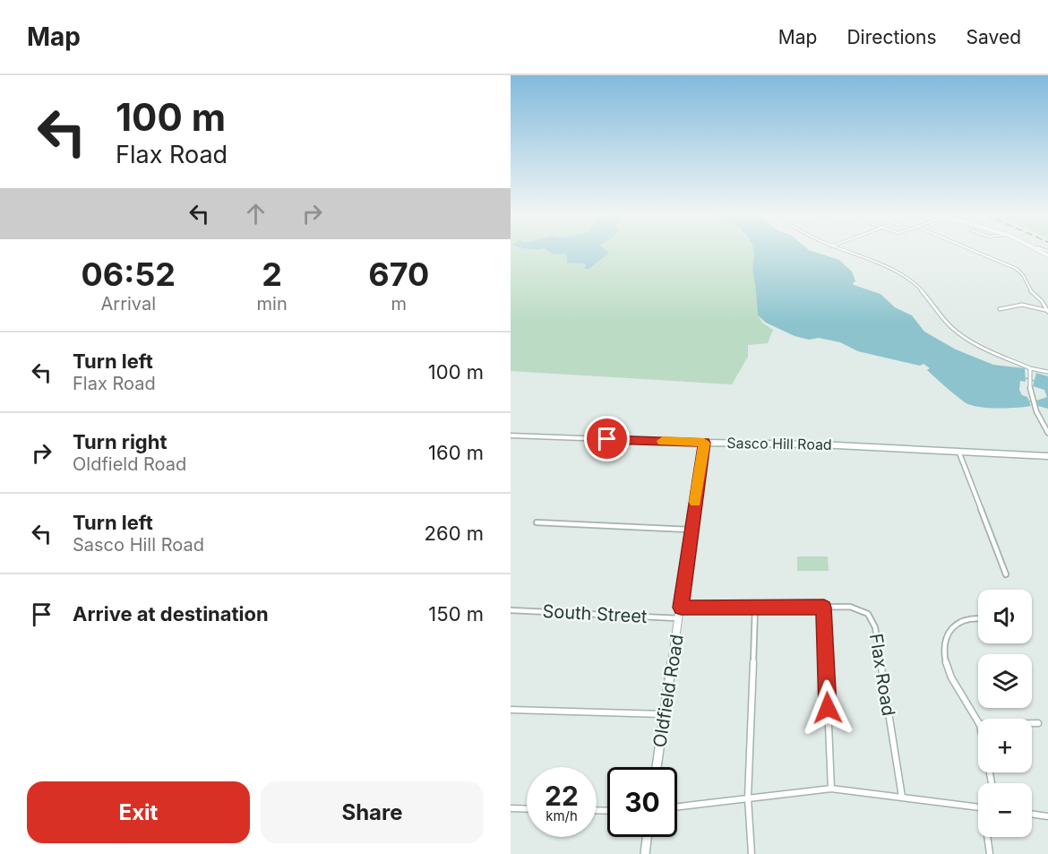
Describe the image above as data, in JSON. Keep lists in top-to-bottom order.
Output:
{
  "streets": {
    "street": [
      "Sasco Hill Road",
      "South Street",
      "Flax Road",
      "Oldfield Road"
    ]
  },
  "crossings": [
    ["Sasco Hill Road", "Oldfield Road"],
    ["South Street", "Oldfield Road"],
    ["Flax Road", "Oldfield Road"]
  ],
  "page": {
    "header": "Map",
    "nav": ["Map", "Directions", "Saved"],
    "turn": ["100 m", "Flax Road"],
    "eta": [
      "06:52",
      "Arrival",
      "2",
      "min",
      "670",
      "m"
    ],
    "list": [
      {
        "name": "Turn left",
        "note": "Flax Road",
        "value": "100 m"
      },
      {
        "name": "Turn right",
        "note": "Oldfield Road",
        "value": "160 m"
      },
      {
        "name": "Turn left",
        "note": "Sasco Hill Road",
        "value": "260 m"
      },
      {
        "name": "Arrive at destination",
        "value": "150 m"
      }
    ],
    "map_buttons": ["+", "−"],
    "speed": "22 km/h",
    "limit": "30",
    "buttons": ["Exit", "Share"]
  }
}
